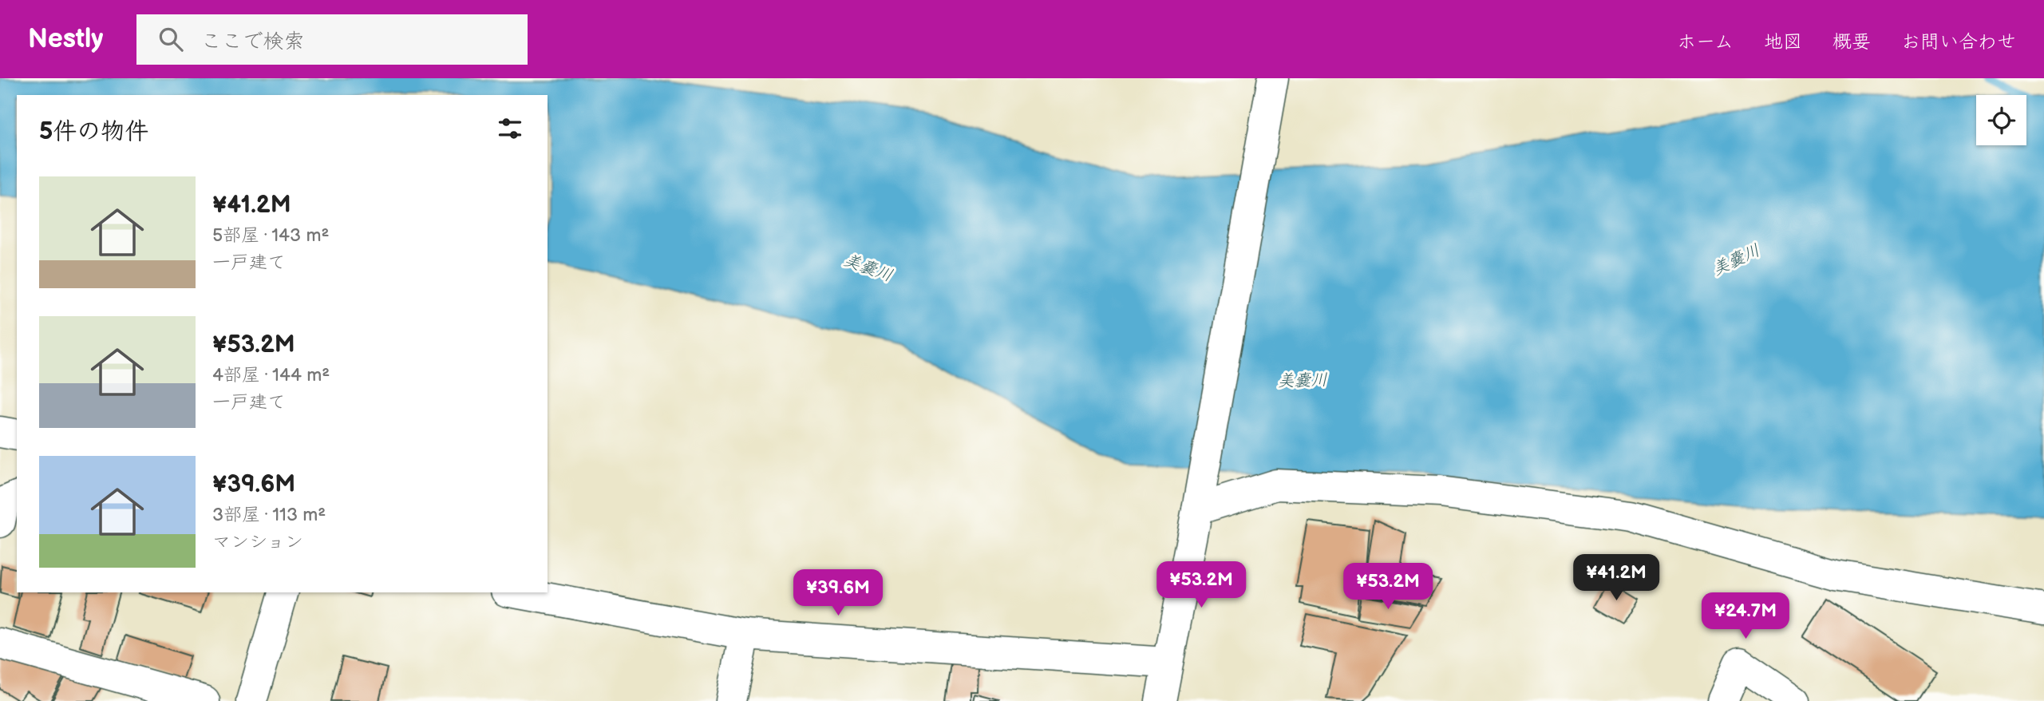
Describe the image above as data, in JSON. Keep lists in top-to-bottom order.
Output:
{
  "water": ["美嚢川"],
  "page": {
    "header": "Nestly",
    "search": "ここで検索",
    "nav": [
      "ホーム",
      "地図",
      "概要",
      "お問い合わせ"
    ],
    "heading": "5件の物件",
    "list": [
      {
        "name": "¥41.2M",
        "note": "5部屋 · 143 m² · 一戸建て"
      },
      {
        "name": "¥53.2M",
        "note": "4部屋 · 144 m² · 一戸建て"
      },
      {
        "name": "¥39.6M",
        "note": "3部屋 · 113 m² · マンション"
      }
    ],
    "price": [
      "¥41.2M",
      "¥53.2M",
      "¥53.2M",
      "¥39.6M",
      "¥24.7M"
    ]
  }
}
